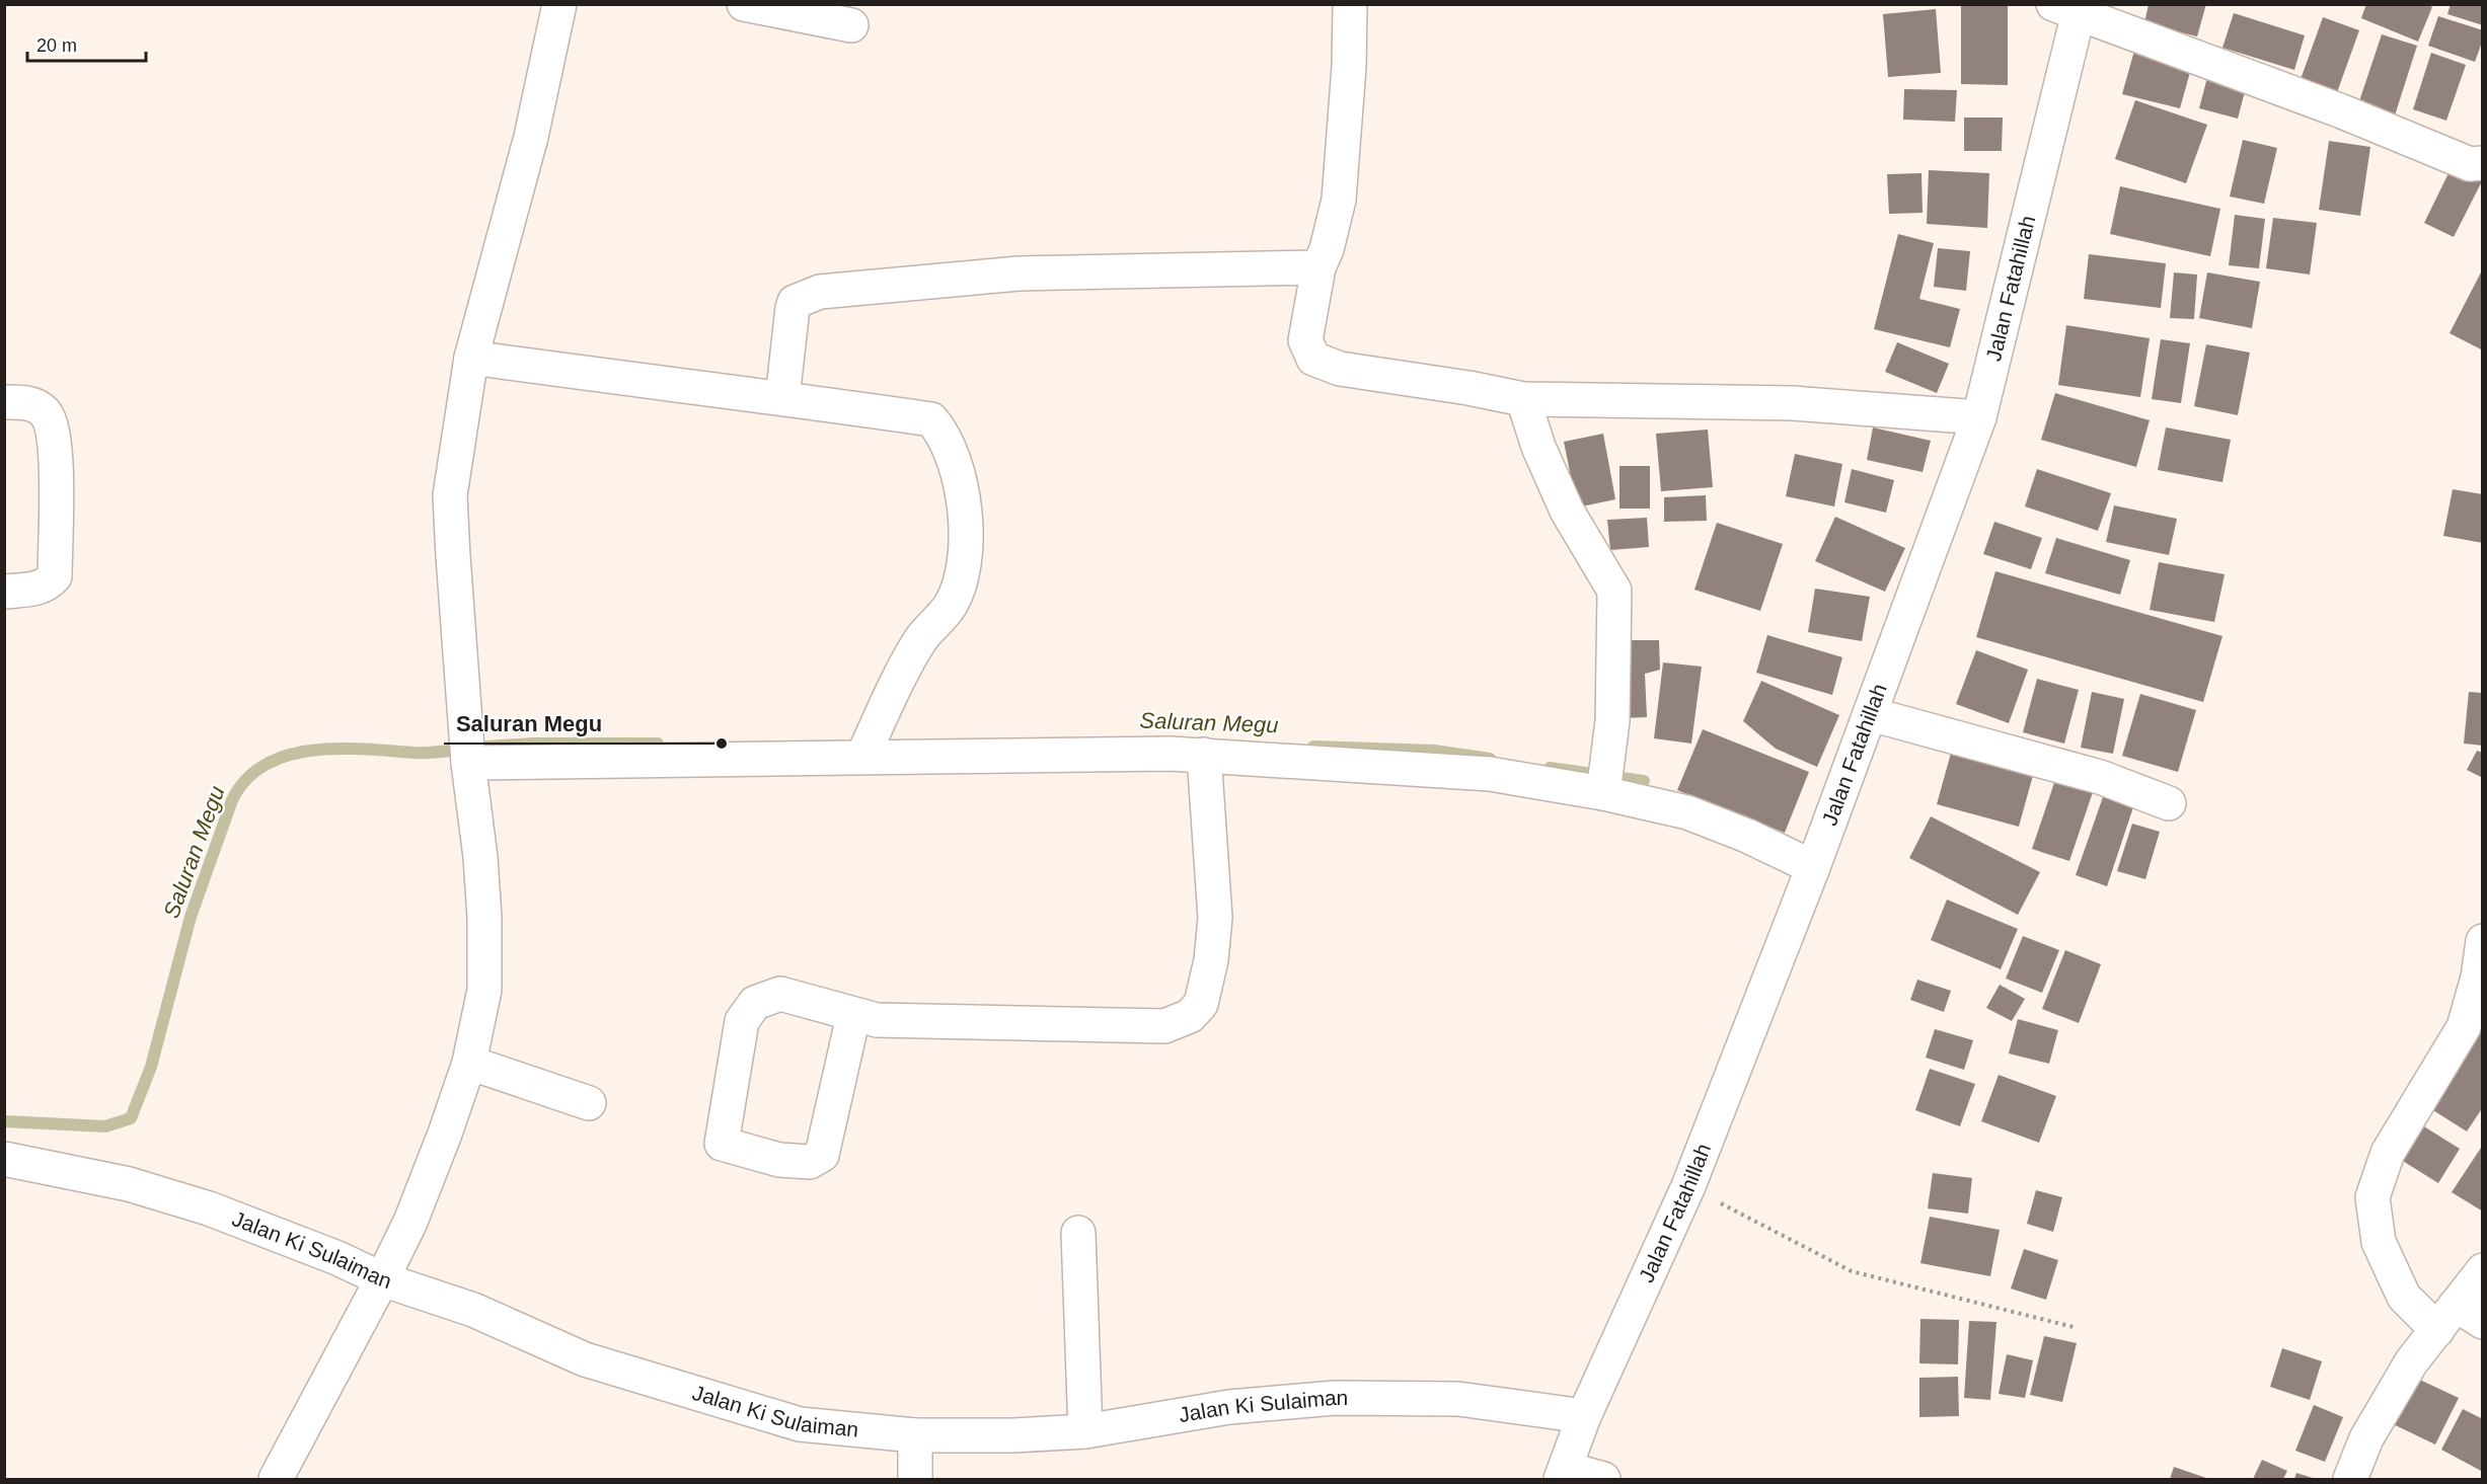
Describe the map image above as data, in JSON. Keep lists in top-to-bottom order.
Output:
{
  "streets": {
    "street": ["Jalan Fatahillah", "Jalan Ki Sulaiman"]
  },
  "crossings": [
    ["Jalan Fatahillah", "Jalan Ki Sulaiman"]
  ],
  "water": ["Saluran Megu"],
  "places": ["Saluran Megu"],
  "scale_bar": "20 m"
}
